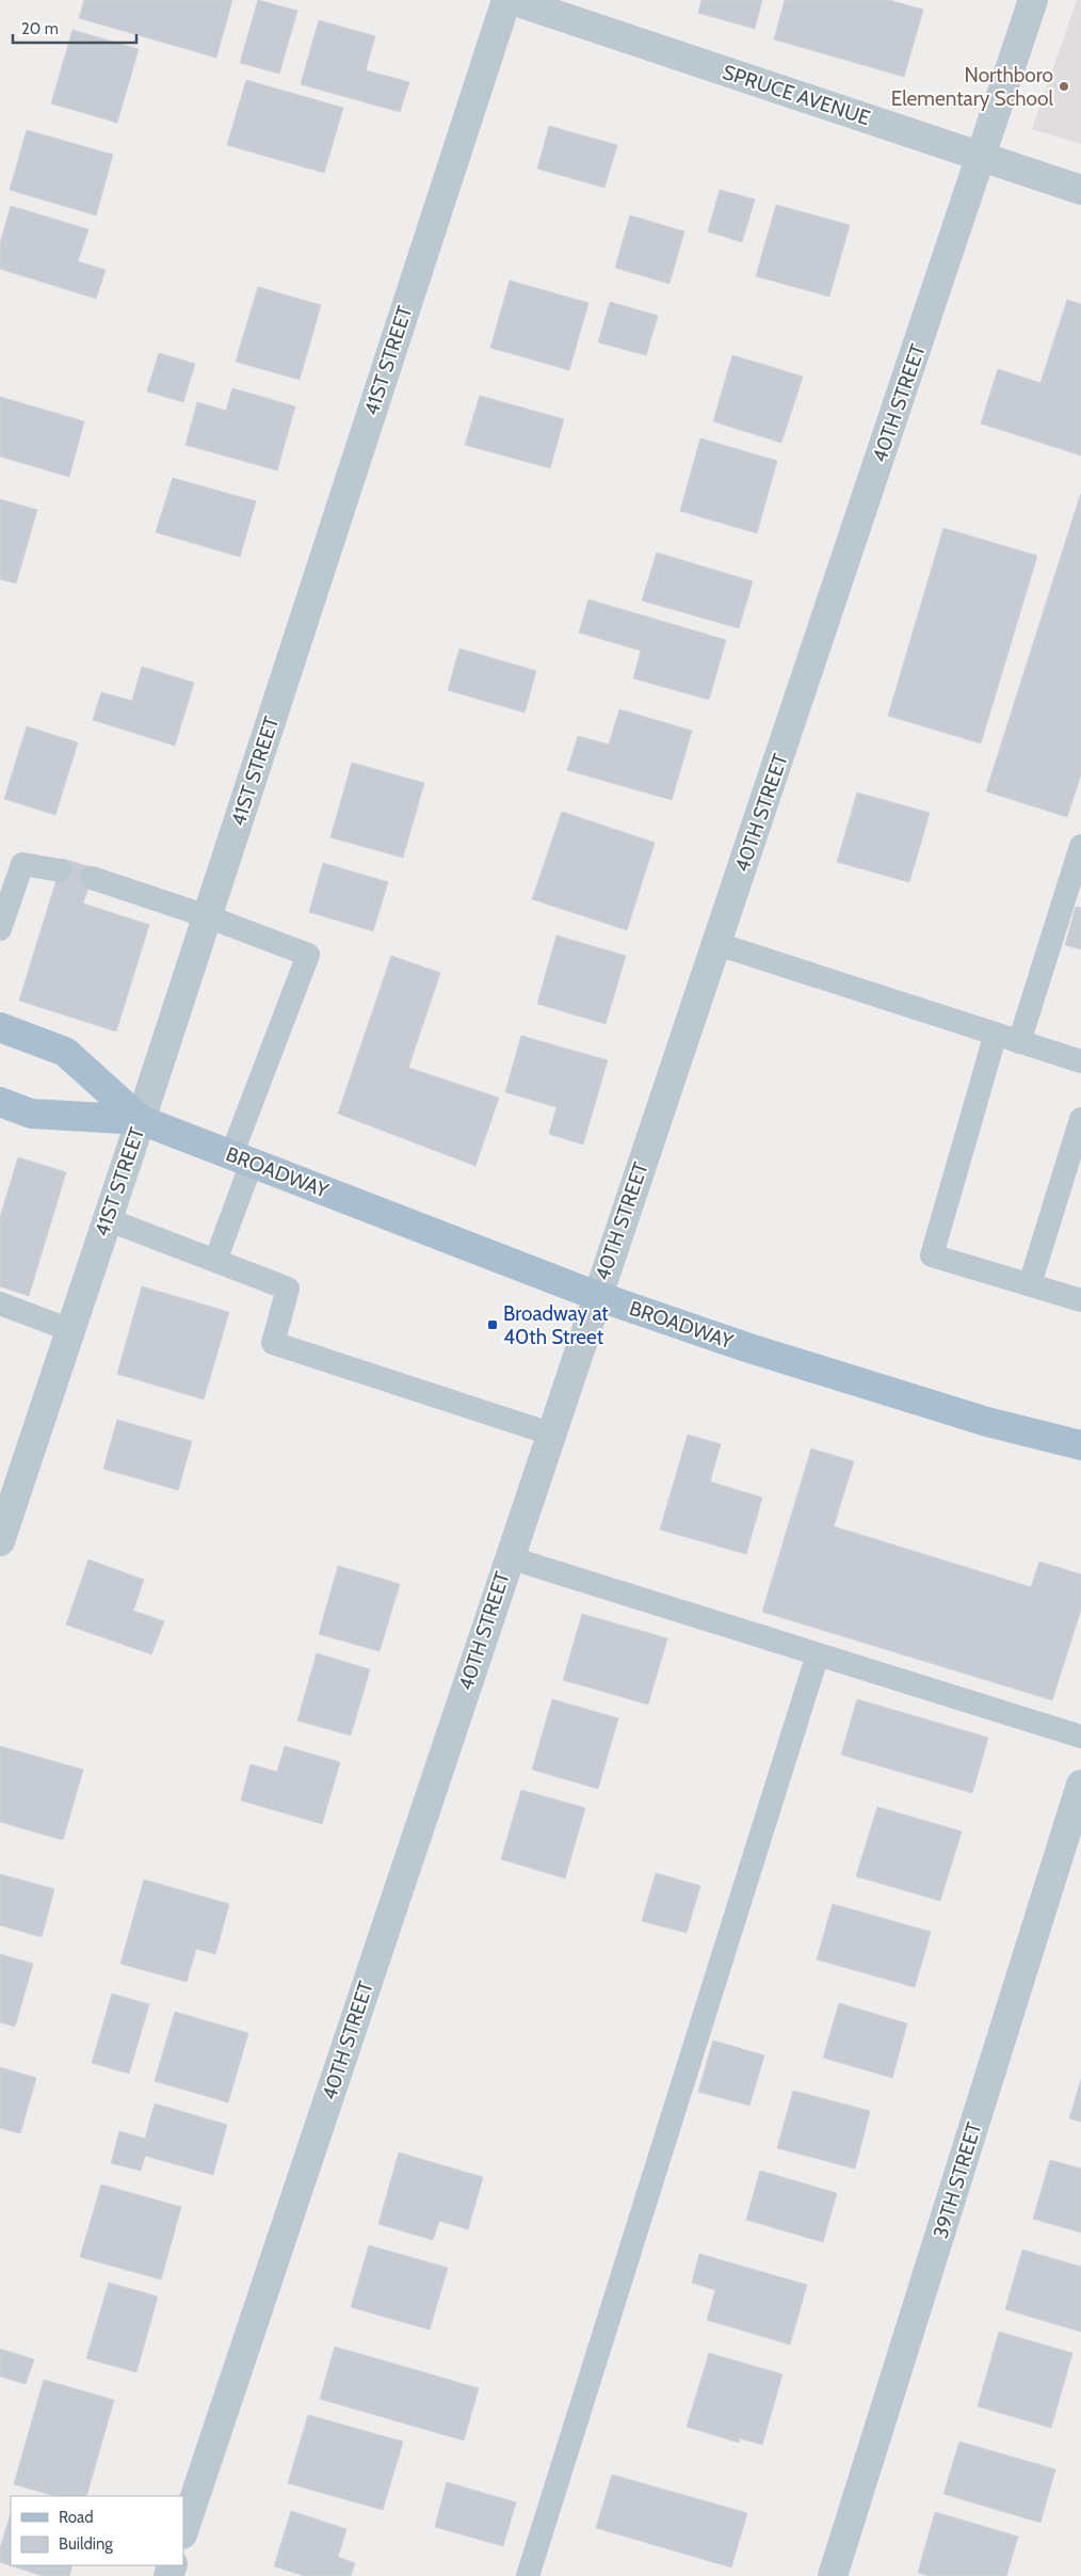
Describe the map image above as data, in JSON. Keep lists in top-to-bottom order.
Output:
{
  "streets": {
    "main road": ["BROADWAY"],
    "street": [
      "SPRUCE AVENUE",
      "41ST STREET",
      "40TH STREET",
      "39TH STREET"
    ]
  },
  "crossings": [
    ["SPRUCE AVENUE", "40TH STREET"],
    ["41ST STREET", "BROADWAY"],
    ["40TH STREET", "BROADWAY"]
  ],
  "places": {
    "other": ["Northboro Elementary School"],
    "transit": ["Broadway at 40th Street"]
  },
  "legend": ["Road", "Building"],
  "scale_bar": "20 m"
}
